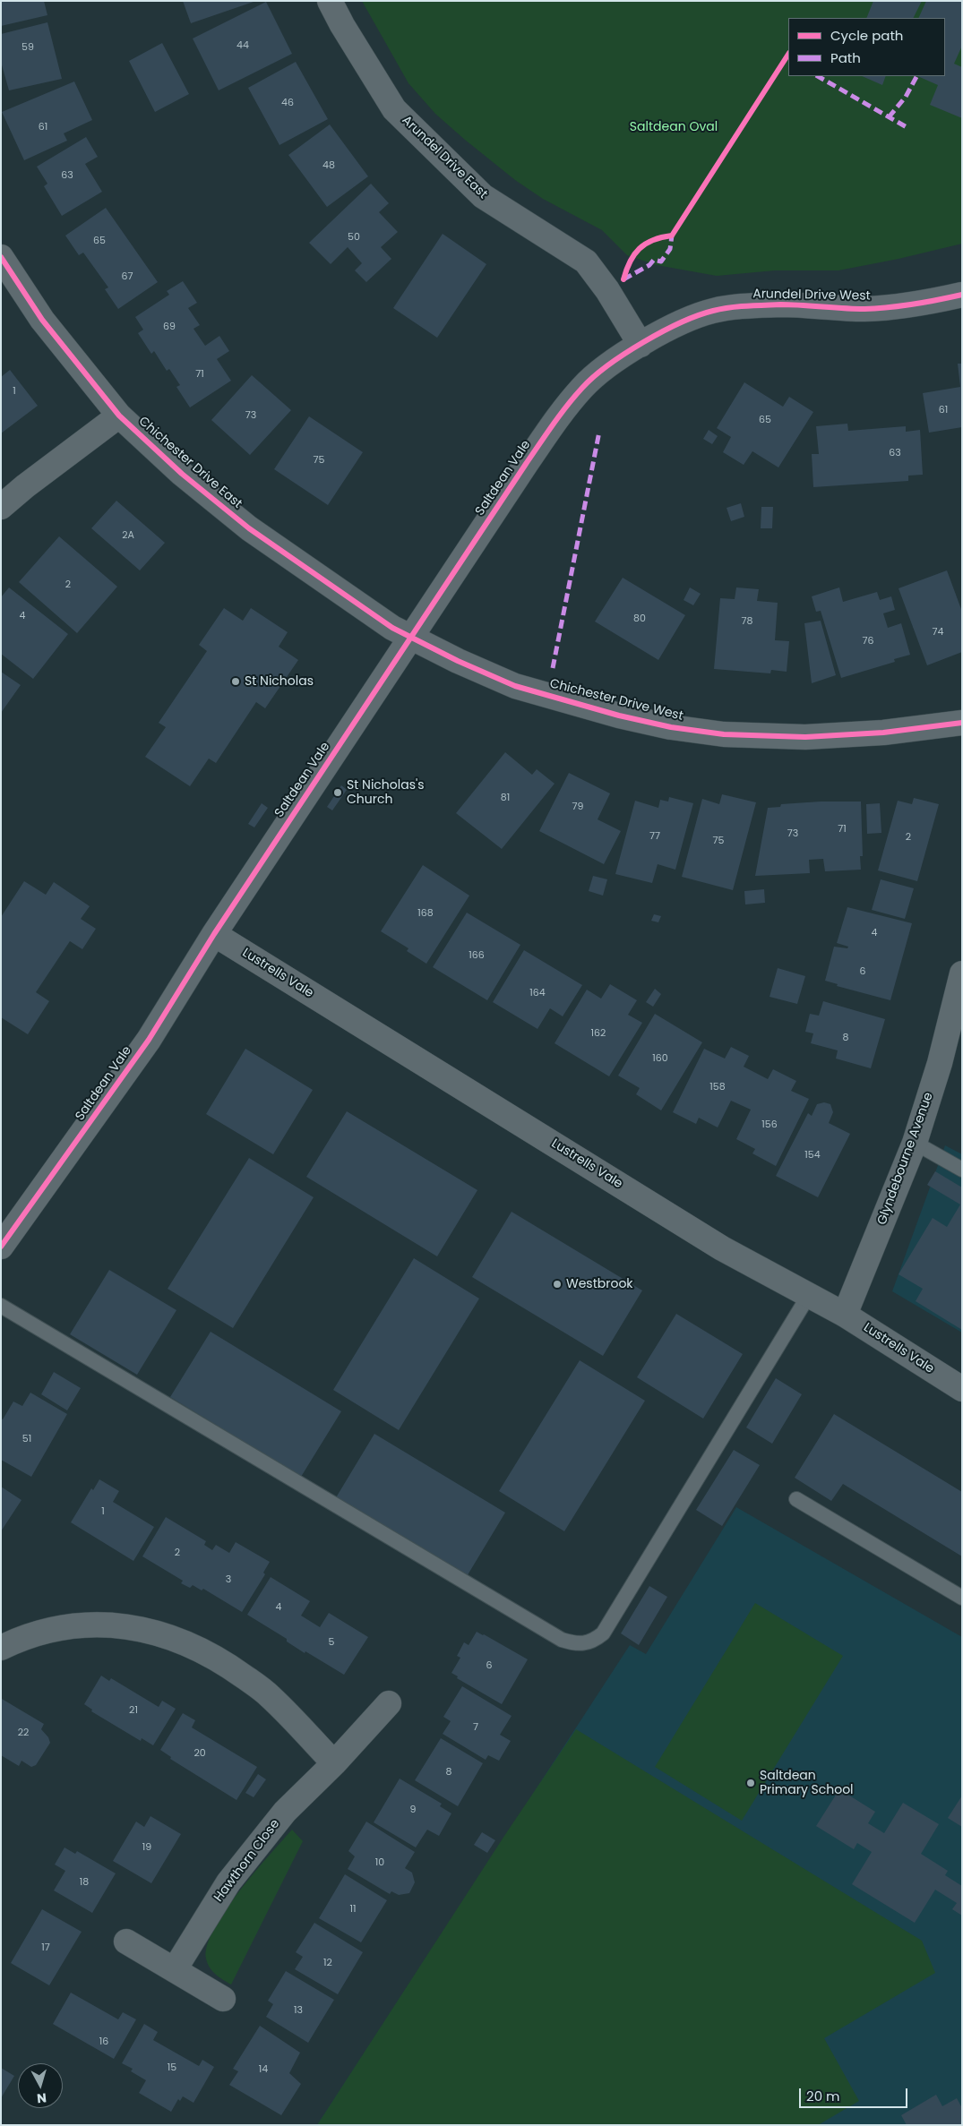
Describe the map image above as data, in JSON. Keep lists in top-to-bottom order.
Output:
{
  "streets": {
    "street": [
      "Arundel Drive East",
      "Arundel Drive West",
      "Chichester Drive East",
      "Saltdean Vale",
      "Chichester Drive West",
      "Lustrells Vale",
      "Glyndebourne Avenue",
      "Hawthorn Close"
    ]
  },
  "crossings": [
    ["Arundel Drive East", "Arundel Drive West"],
    ["Arundel Drive East", "Saltdean Vale"],
    ["Arundel Drive West", "Saltdean Vale"],
    ["Chichester Drive East", "Saltdean Vale"],
    ["Chichester Drive East", "Chichester Drive West"],
    ["Saltdean Vale", "Chichester Drive West"],
    ["Saltdean Vale", "Lustrells Vale"],
    ["Lustrells Vale", "Glyndebourne Avenue"]
  ],
  "parks": ["Saltdean Oval"],
  "places": [
    "St Nicholas",
    "St Nicholas's Church",
    "Westbrook",
    "Saltdean Primary School"
  ],
  "house_numbers": [
    "44",
    "59",
    "46",
    "61",
    "48",
    "63",
    "50",
    "65",
    "67",
    "69",
    "71",
    "1",
    "61",
    "73",
    "65",
    "63",
    "75",
    "2A",
    "2",
    "4",
    "80",
    "78",
    "74",
    "76",
    "81",
    "79",
    "71",
    "73",
    "77",
    "2",
    "75",
    "168",
    "4",
    "166",
    "6",
    "164",
    "162",
    "8",
    "160",
    "158",
    "156",
    "154",
    "51",
    "1",
    "2",
    "3",
    "4",
    "5",
    "6",
    "21",
    "7",
    "22",
    "20",
    "8",
    "9",
    "19",
    "10",
    "18",
    "11",
    "17",
    "12",
    "13",
    "16",
    "15",
    "14"
  ],
  "legend": ["Cycle path", "Path"],
  "scale_bar": "20 m",
  "north": "bottom"
}
